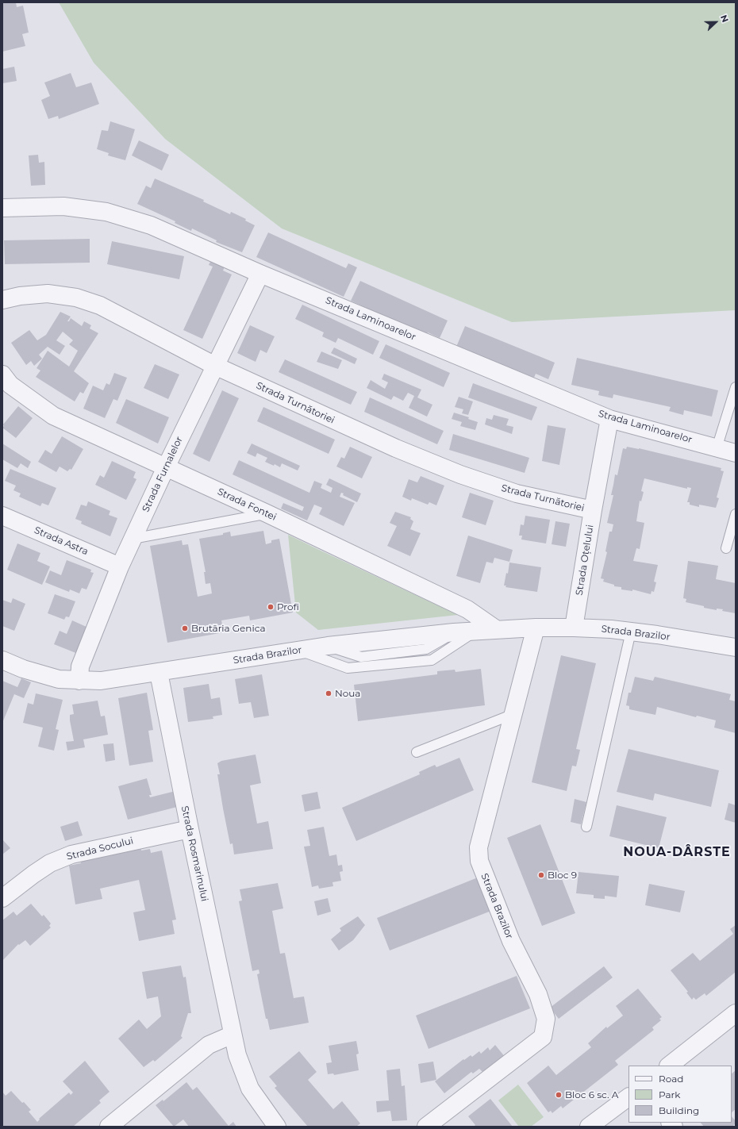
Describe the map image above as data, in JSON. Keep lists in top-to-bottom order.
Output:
{
  "streets": {
    "street": [
      "Strada Laminoarelor",
      "Strada Turnătoriei",
      "Strada Furnalelor",
      "Strada Fontei",
      "Strada Astra",
      "Strada Oțelului",
      "Strada Brazilor",
      "Strada Socului",
      "Strada Rosmarinului"
    ]
  },
  "crossings": [
    ["Strada Laminoarelor", "Strada Furnalelor"],
    ["Strada Laminoarelor", "Strada Oțelului"],
    ["Strada Turnătoriei", "Strada Furnalelor"],
    ["Strada Turnătoriei", "Strada Oțelului"],
    ["Strada Furnalelor", "Strada Fontei"],
    ["Strada Furnalelor", "Strada Astra"],
    ["Strada Furnalelor", "Strada Brazilor"],
    ["Strada Fontei", "Strada Brazilor"],
    ["Strada Oțelului", "Strada Brazilor"],
    ["Strada Brazilor", "Strada Rosmarinului"],
    ["Strada Socului", "Strada Rosmarinului"]
  ],
  "districts": ["NOUA-DÂRSTE"],
  "places": [
    "Profi",
    "Brutăria Genica",
    "Noua",
    "Bloc 9",
    "Bloc 6 sc. A"
  ],
  "legend": ["Road", "Park", "Building"],
  "north": "right"
}
